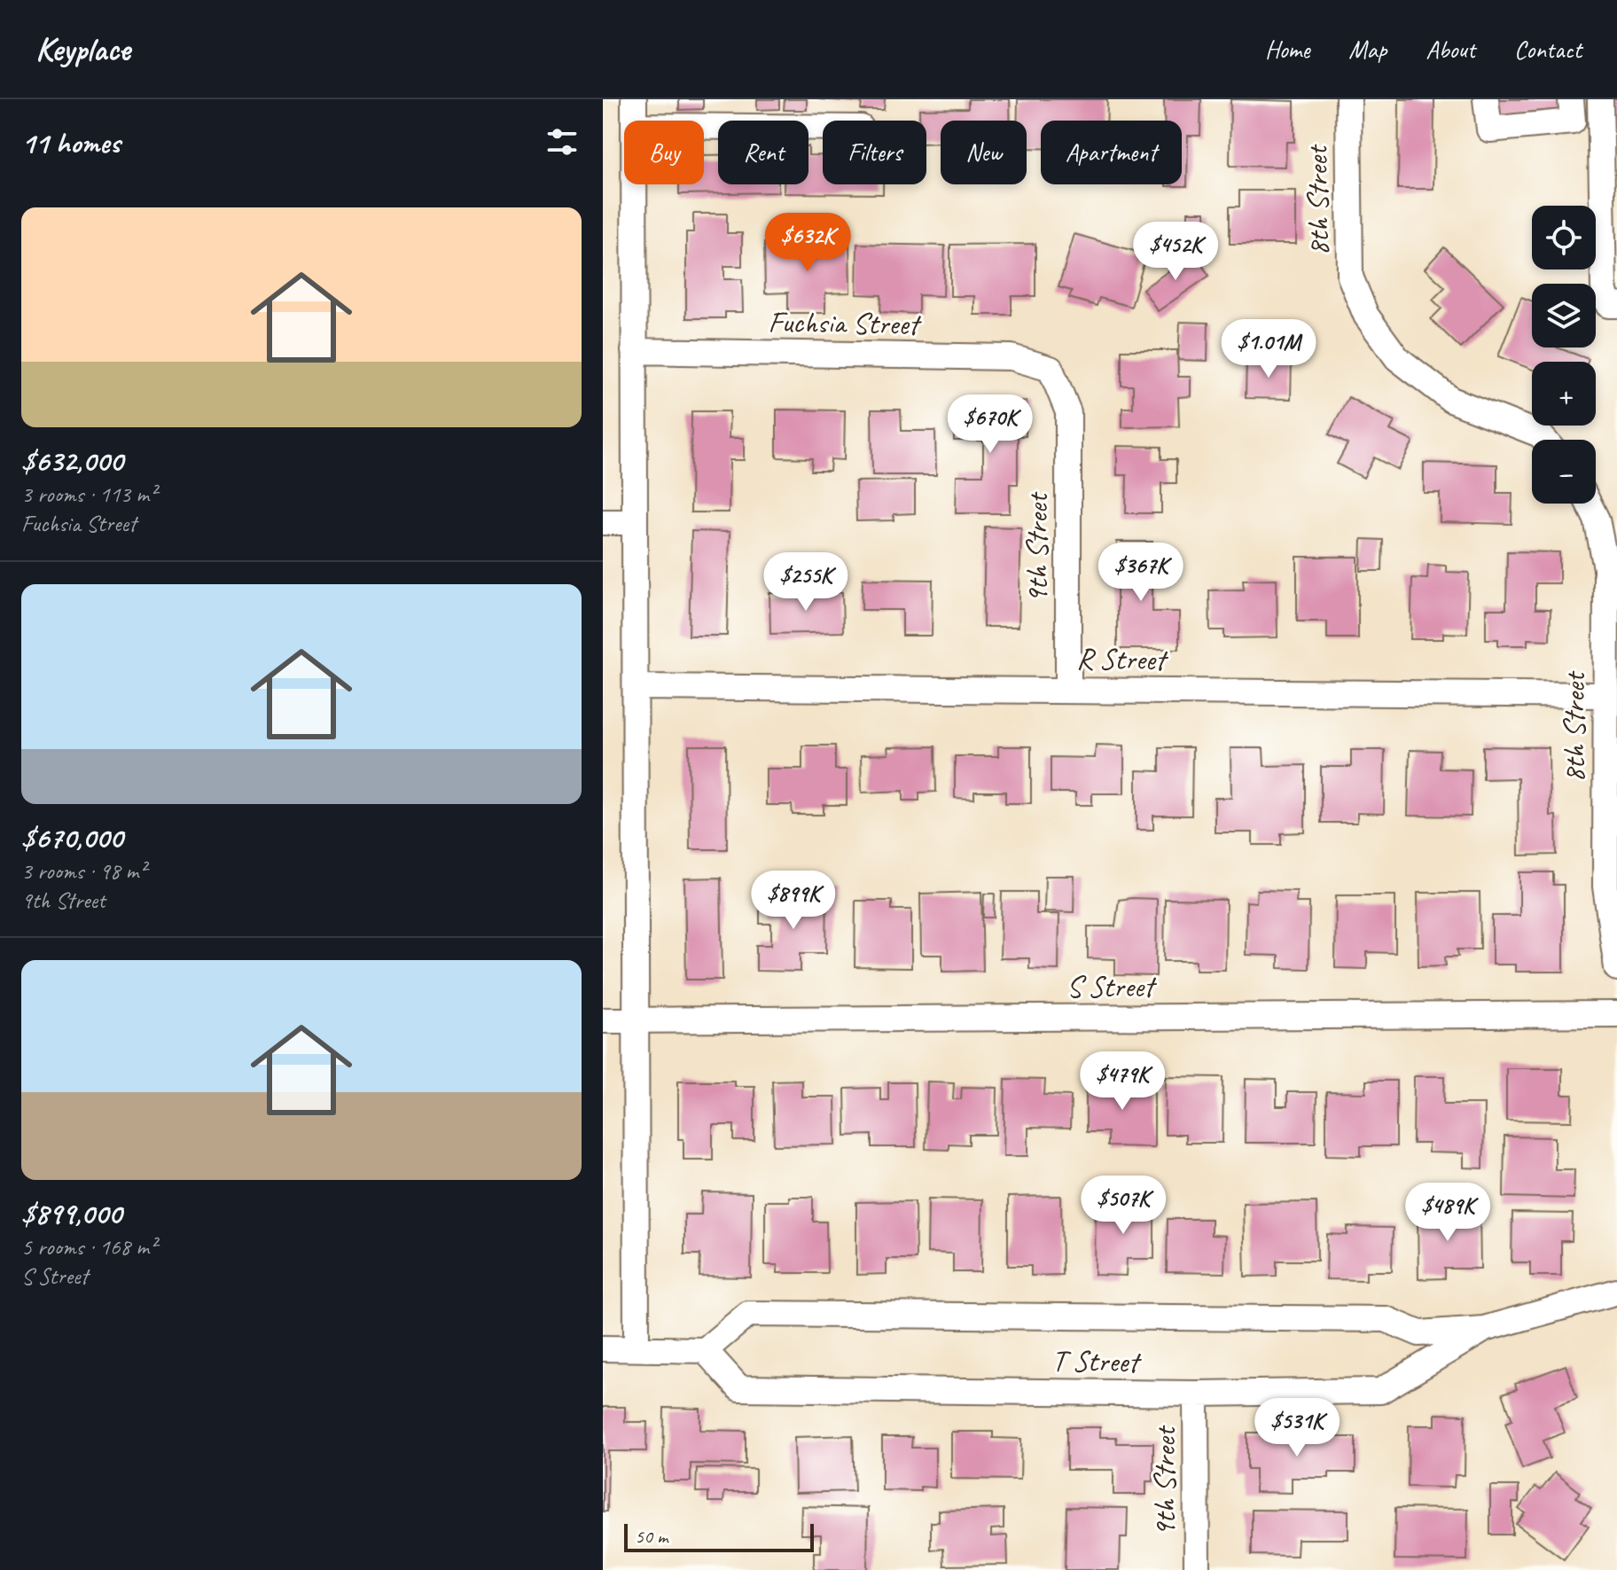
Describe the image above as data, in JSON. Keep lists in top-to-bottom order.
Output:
{
  "streets": {
    "street": [
      "8th Street",
      "Fuchsia Street",
      "9th Street",
      "R Street",
      "S Street",
      "T Street"
    ]
  },
  "crossings": [
    ["8th Street", "R Street"],
    ["Fuchsia Street", "9th Street"],
    ["9th Street", "R Street"],
    ["9th Street", "T Street"]
  ],
  "scale_bar": "50 m",
  "page": {
    "header": "Keyplace",
    "nav": [
      "Home",
      "Map",
      "About",
      "Contact"
    ],
    "heading": "11 homes",
    "chip": [
      "Buy",
      "Rent",
      "Filters",
      "New",
      "Apartment"
    ],
    "list": [
      {
        "name": "$632,000",
        "note": "3 rooms · 113 m² · Fuchsia Street"
      },
      {
        "name": "$670,000",
        "note": "3 rooms · 98 m² · 9th Street"
      },
      {
        "name": "$899,000",
        "note": "5 rooms · 168 m² · S Street"
      }
    ],
    "map_buttons": ["+", "−"],
    "price": [
      "$632K",
      "$452K",
      "$1.01M",
      "$670K",
      "$367K",
      "$255K",
      "$899K",
      "$479K",
      "$507K",
      "$489K",
      "$531K"
    ],
    "scale": "50 m"
  }
}
